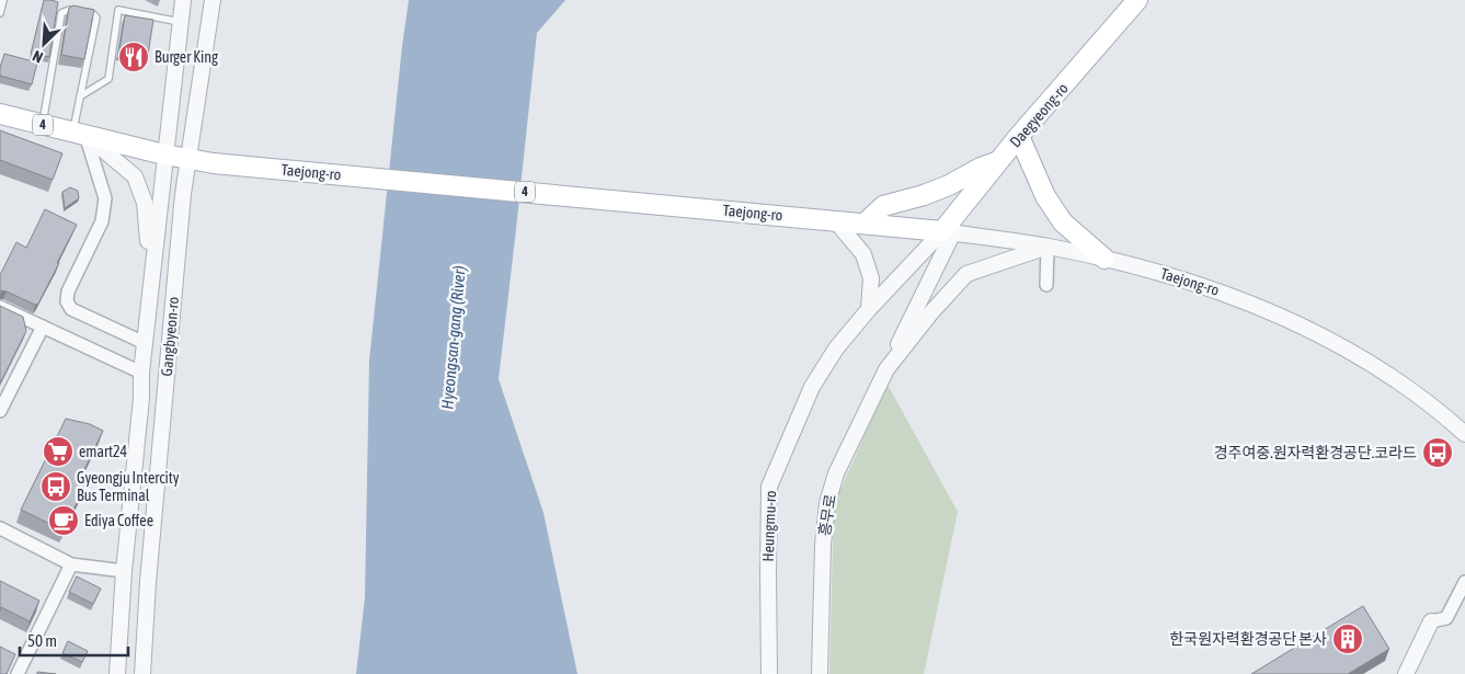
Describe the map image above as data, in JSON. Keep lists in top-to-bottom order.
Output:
{
  "streets": {
    "main road": ["Daegyeong-ro", "4", "Taejong-ro"],
    "street": ["Gangbyeon-ro", "흥무로", "Heungmu-ro"]
  },
  "crossings": [
    ["Daegyeong-ro", "Taejong-ro"],
    ["Daegyeong-ro", "흥무로"],
    ["Taejong-ro", "Gangbyeon-ro"],
    ["Taejong-ro", "흥무로"]
  ],
  "water": ["Hyeongsan-gang (River)"],
  "places": {
    "restaurant": ["Burger King"],
    "supermarket": ["emart24"],
    "bus stop": ["경주여중.원자력환경공단.코라드", "Gyeongju Intercity Bus Terminal"],
    "cafe": ["Ediya Coffee"],
    "building": ["한국원자력환경공단 본사"]
  },
  "scale_bar": "50 m",
  "north": "bottom left"
}
